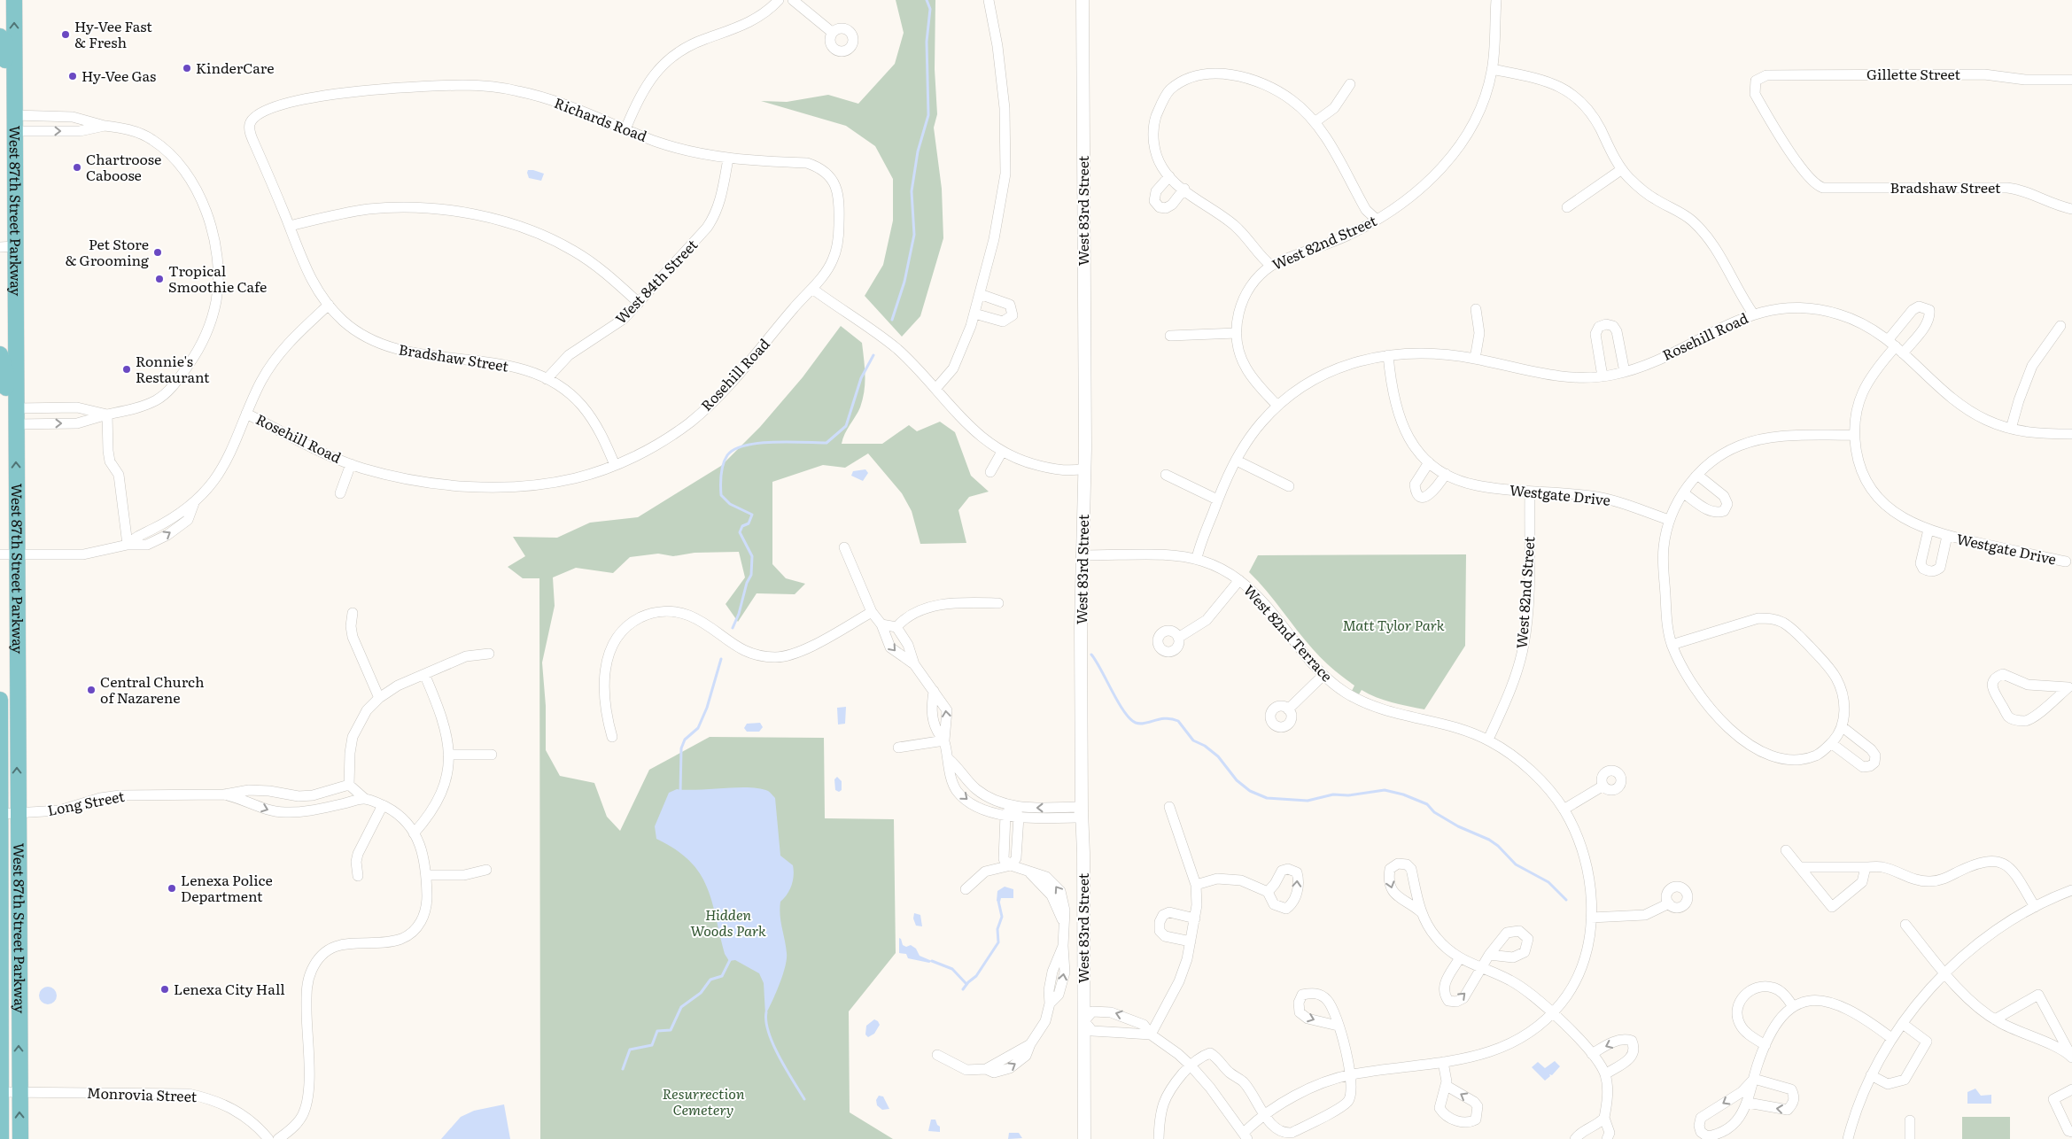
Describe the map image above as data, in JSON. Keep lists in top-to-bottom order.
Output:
{
  "streets": {
    "main road": ["West 87th Street Parkway"],
    "street": [
      "Gillette Street",
      "Richards Road",
      "Bradshaw Street",
      "West 83rd Street",
      "West 82nd Street",
      "West 84th Street",
      "Rosehill Road",
      "Westgate Drive",
      "West 82nd Terrace",
      "Long Street",
      "Monrovia Street"
    ]
  },
  "crossings": [
    ["Gillette Street", "Bradshaw Street"],
    ["Richards Road", "Bradshaw Street"],
    ["Richards Road", "West 84th Street"],
    ["Richards Road", "Rosehill Road"],
    ["Bradshaw Street", "West 84th Street"],
    ["Bradshaw Street", "Rosehill Road"],
    ["West 87th Street Parkway", "Rosehill Road"],
    ["West 87th Street Parkway", "Long Street"],
    ["West 87th Street Parkway", "Monrovia Street"],
    ["West 82nd Street", "Rosehill Road"],
    ["West 82nd Street", "Westgate Drive"],
    ["West 82nd Street", "West 82nd Terrace"],
    ["Rosehill Road", "Westgate Drive"],
    ["Rosehill Road", "West 82nd Terrace"]
  ],
  "parks": ["Matt Tylor Park", "Hidden Woods Park", "Resurrection Cemetery"],
  "places": [
    "Hy-Vee Fast & Fresh",
    "KinderCare",
    "Hy-Vee Gas",
    "Chartroose Caboose",
    "Pet Store & Grooming",
    "Tropical Smoothie Cafe",
    "Ronnie's Restaurant",
    "Central Church of Nazarene",
    "Lenexa Police Department",
    "Lenexa City Hall"
  ]
}
